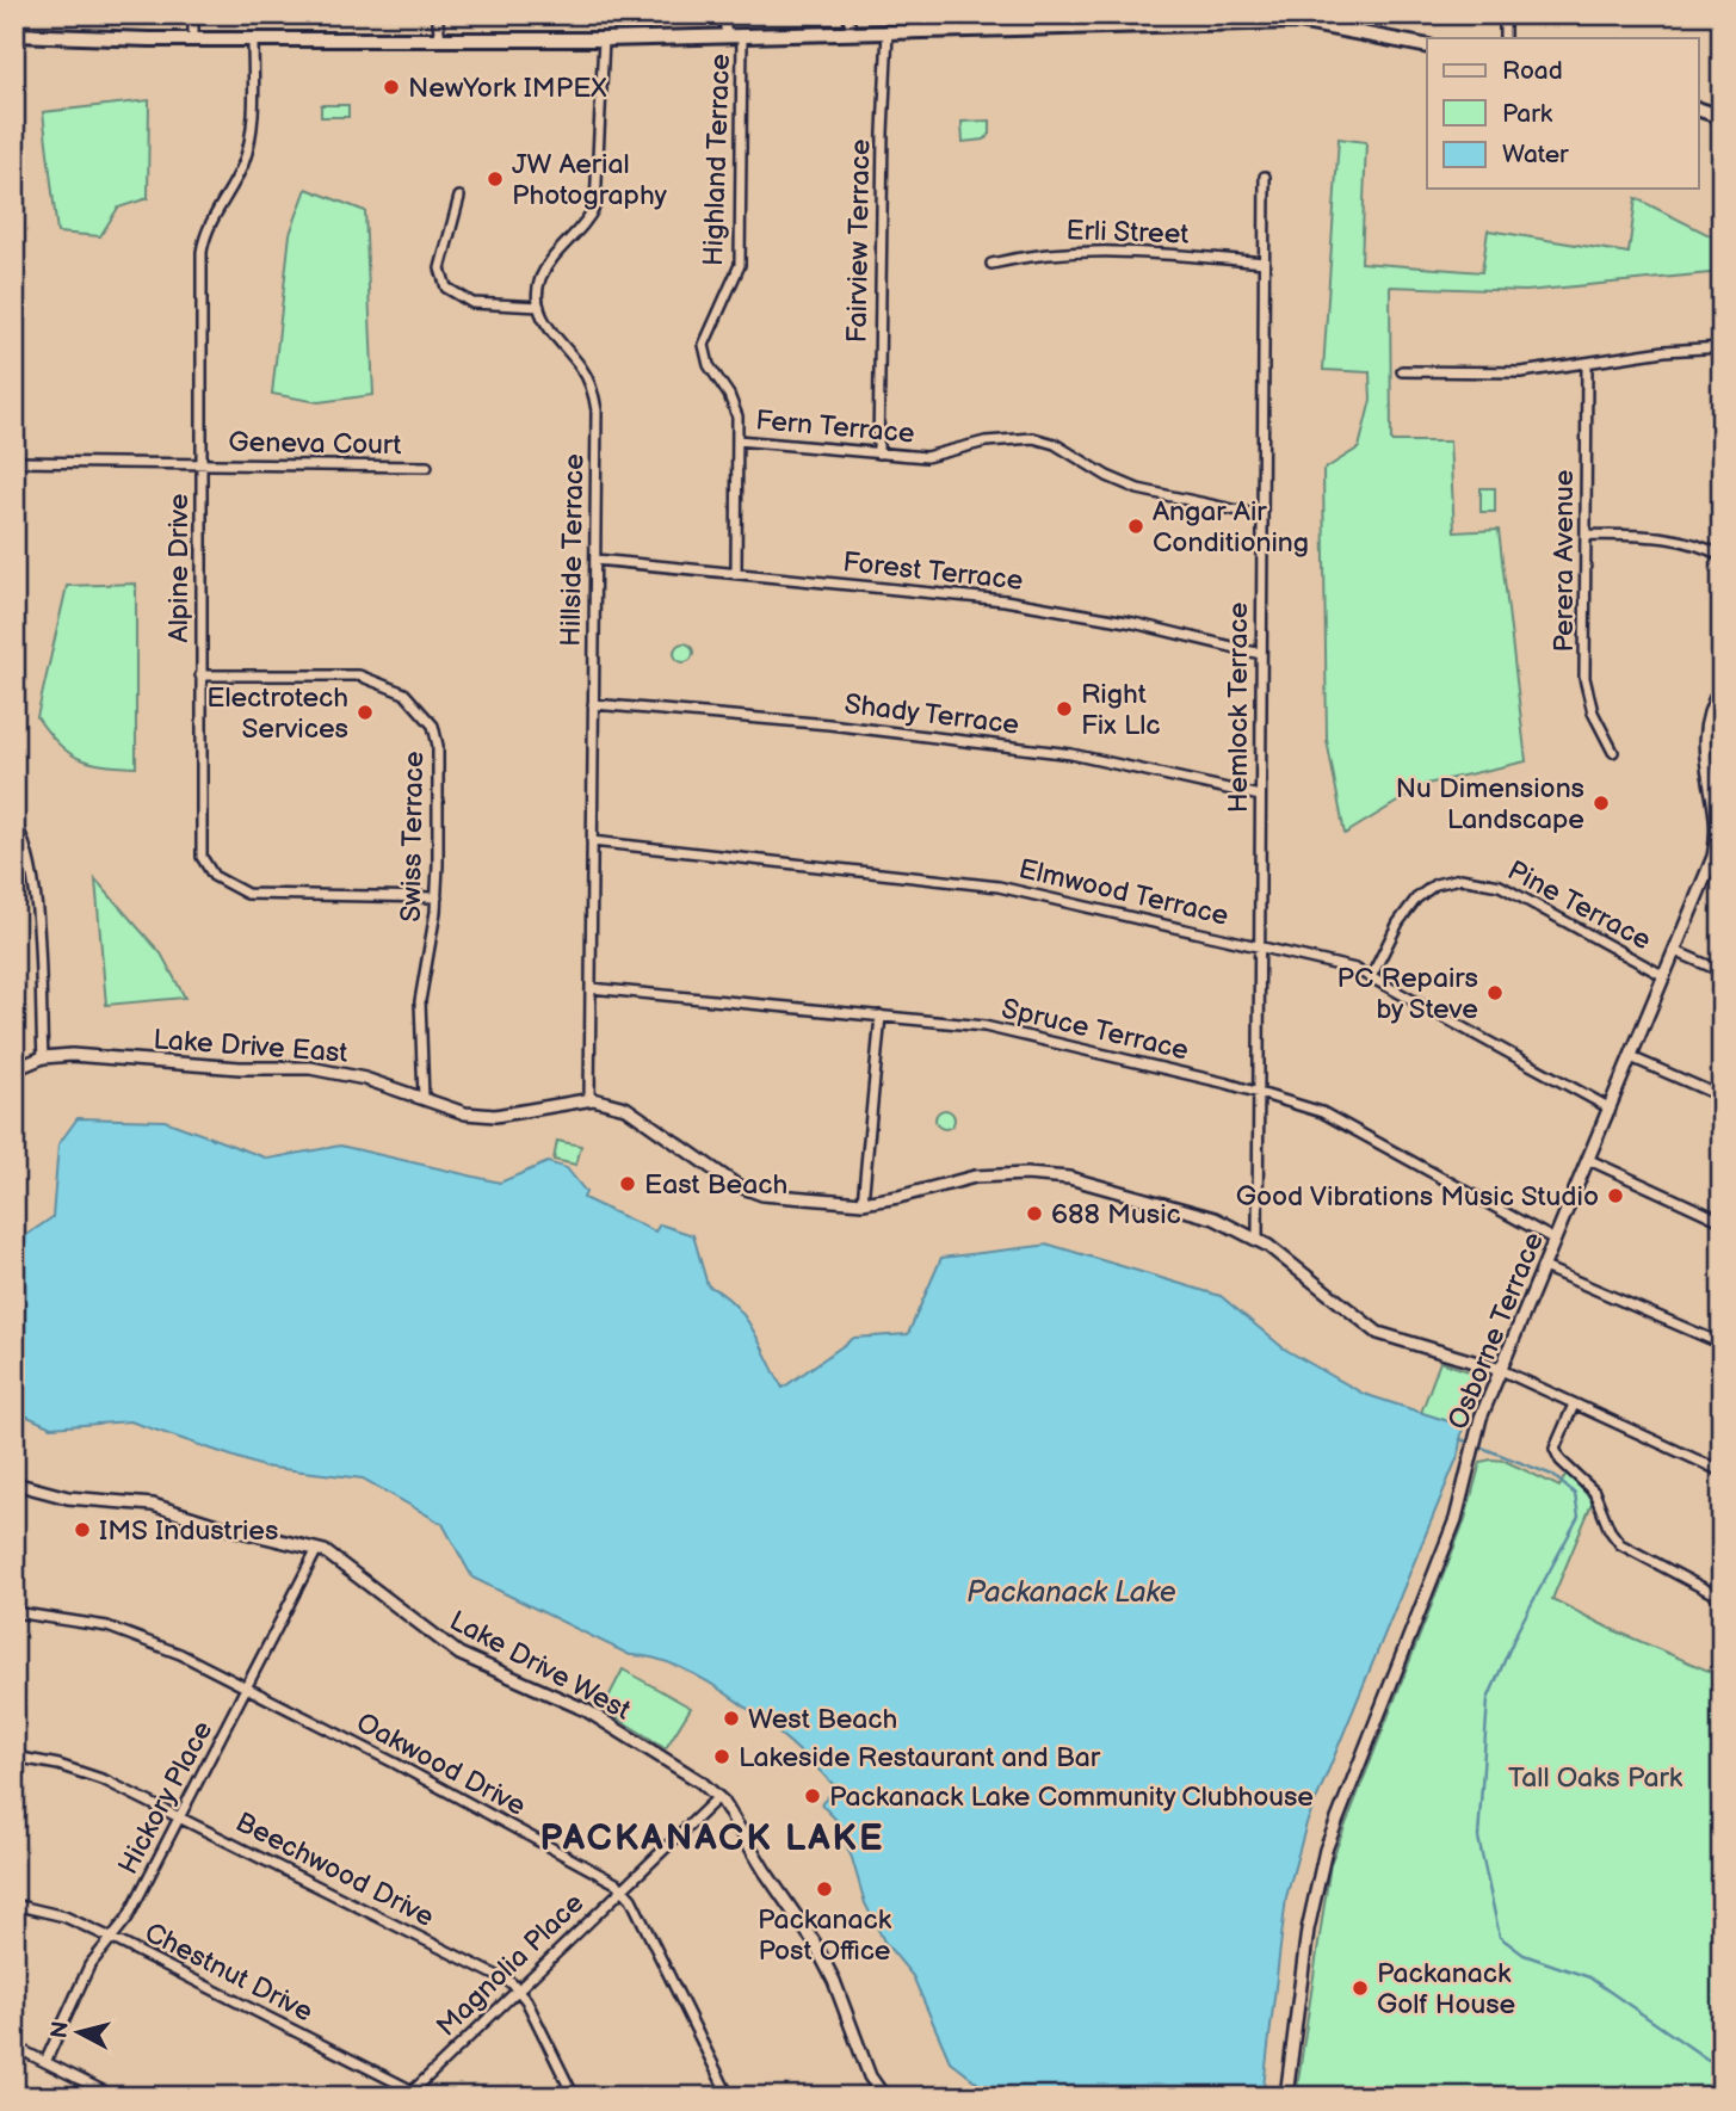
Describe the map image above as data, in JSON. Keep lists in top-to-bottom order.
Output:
{
  "streets": {
    "street": [
      "Highland Terrace",
      "Erli Street",
      "Fairview Terrace",
      "Fern Terrace",
      "Geneva Court",
      "Hillside Terrace",
      "Perera Avenue",
      "Alpine Drive",
      "Forest Terrace",
      "Hemlock Terrace",
      "Shady Terrace",
      "Swiss Terrace",
      "Elmwood Terrace",
      "Pine Terrace",
      "Spruce Terrace",
      "Lake Drive East",
      "Osborne Terrace",
      "Lake Drive West",
      "Oakwood Drive",
      "Hickory Place",
      "Beechwood Drive",
      "Magnolia Place",
      "Chestnut Drive"
    ]
  },
  "crossings": [
    ["Highland Terrace", "Fern Terrace"],
    ["Highland Terrace", "Forest Terrace"],
    ["Erli Street", "Hemlock Terrace"],
    ["Fairview Terrace", "Fern Terrace"],
    ["Fern Terrace", "Hemlock Terrace"],
    ["Geneva Court", "Alpine Drive"],
    ["Hillside Terrace", "Forest Terrace"],
    ["Hillside Terrace", "Shady Terrace"],
    ["Hillside Terrace", "Elmwood Terrace"],
    ["Hillside Terrace", "Spruce Terrace"],
    ["Hillside Terrace", "Lake Drive East"],
    ["Alpine Drive", "Swiss Terrace"],
    ["Forest Terrace", "Hemlock Terrace"],
    ["Hemlock Terrace", "Shady Terrace"],
    ["Hemlock Terrace", "Elmwood Terrace"],
    ["Hemlock Terrace", "Spruce Terrace"],
    ["Hemlock Terrace", "Lake Drive East"],
    ["Swiss Terrace", "Lake Drive East"],
    ["Elmwood Terrace", "Pine Terrace"],
    ["Elmwood Terrace", "Osborne Terrace"],
    ["Pine Terrace", "Osborne Terrace"],
    ["Spruce Terrace", "Osborne Terrace"],
    ["Lake Drive East", "Osborne Terrace"],
    ["Lake Drive West", "Hickory Place"],
    ["Lake Drive West", "Magnolia Place"],
    ["Oakwood Drive", "Hickory Place"],
    ["Oakwood Drive", "Magnolia Place"],
    ["Hickory Place", "Beechwood Drive"],
    ["Hickory Place", "Chestnut Drive"],
    ["Beechwood Drive", "Magnolia Place"],
    ["Magnolia Place", "Chestnut Drive"]
  ],
  "districts": ["PACKANACK LAKE"],
  "water": ["Packanack Lake"],
  "parks": ["Tall Oaks Park"],
  "places": [
    "NewYork IMPEX",
    "JW Aerial Photography",
    "Angar Air Conditioning",
    "Right Fix Llc",
    "Electrotech Services",
    "Nu Dimensions Landscape",
    "PC Repairs by Steve",
    "East Beach",
    "Good Vibrations Music Studio",
    "688 Music",
    "IMS Industries",
    "West Beach",
    "Lakeside Restaurant and Bar",
    "Packanack Lake Community Clubhouse",
    "Packanack Post Office",
    "Packanack Golf House"
  ],
  "legend": ["Road", "Park", "Water"],
  "north": "left"
}
